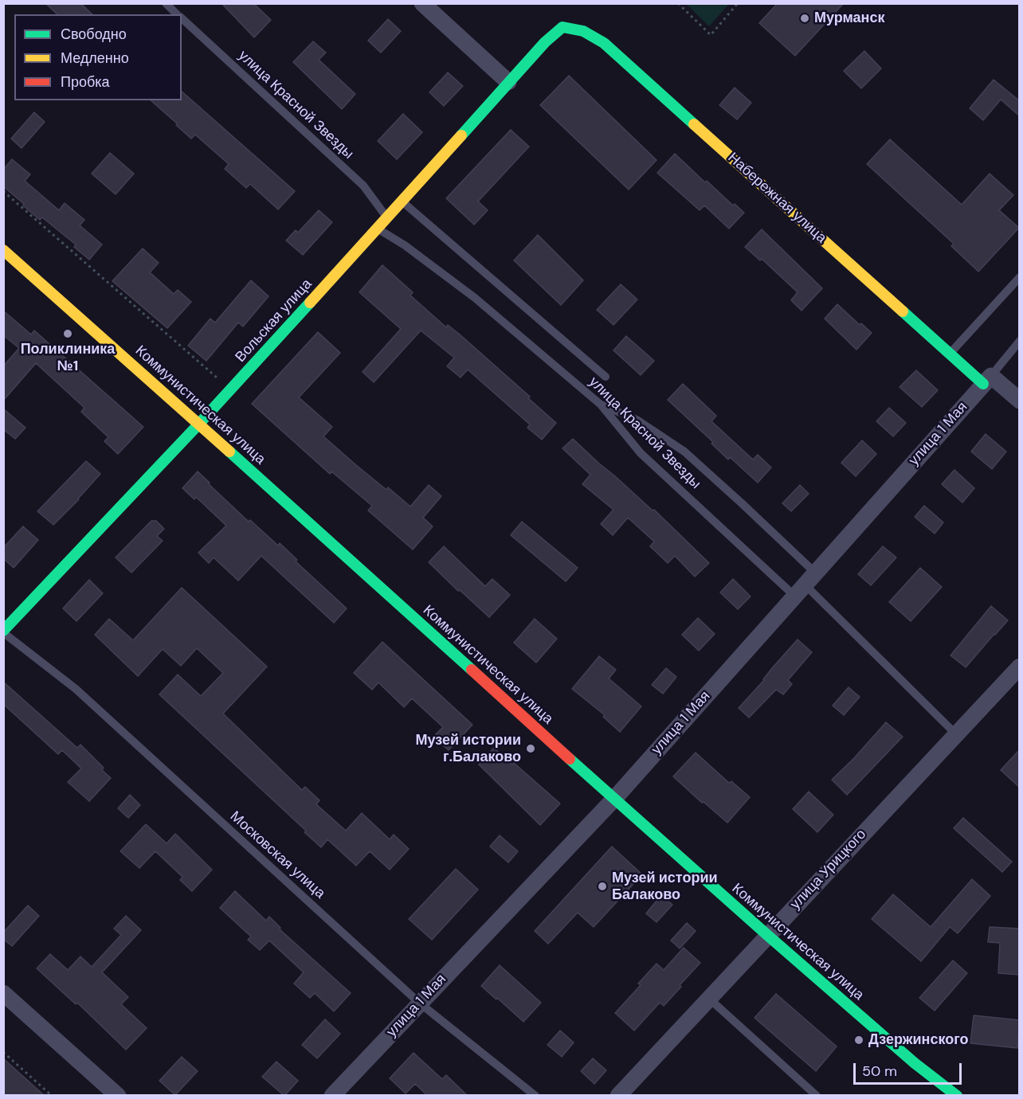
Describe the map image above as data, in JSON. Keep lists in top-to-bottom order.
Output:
{
  "streets": {
    "street": [
      "Набережная улица",
      "Вольская улица",
      "Коммунистическая улица",
      "улица 1 Мая",
      "улица Урицкого"
    ],
    "lane": ["улица Красной Звезды", "Московская улица"]
  },
  "crossings": [
    ["улица Красной Звезды", "Вольская улица"],
    ["улица Красной Звезды", "улица 1 Мая"],
    ["улица Красной Звезды", "улица Урицкого"],
    ["Набережная улица", "Вольская улица"],
    ["Набережная улица", "улица 1 Мая"],
    ["Вольская улица", "Коммунистическая улица"],
    ["Вольская улица", "Московская улица"],
    ["Коммунистическая улица", "улица 1 Мая"],
    ["Коммунистическая улица", "улица Урицкого"],
    ["улица 1 Мая", "Московская улица"]
  ],
  "places": [
    "Мурманск",
    "Поликлиника №1",
    "Музей истории г.Балаково",
    "Музей истории Балаково",
    "Дзержинского"
  ],
  "legend": ["Свободно", "Медленно", "Пробка"],
  "scale_bar": "50 m"
}
